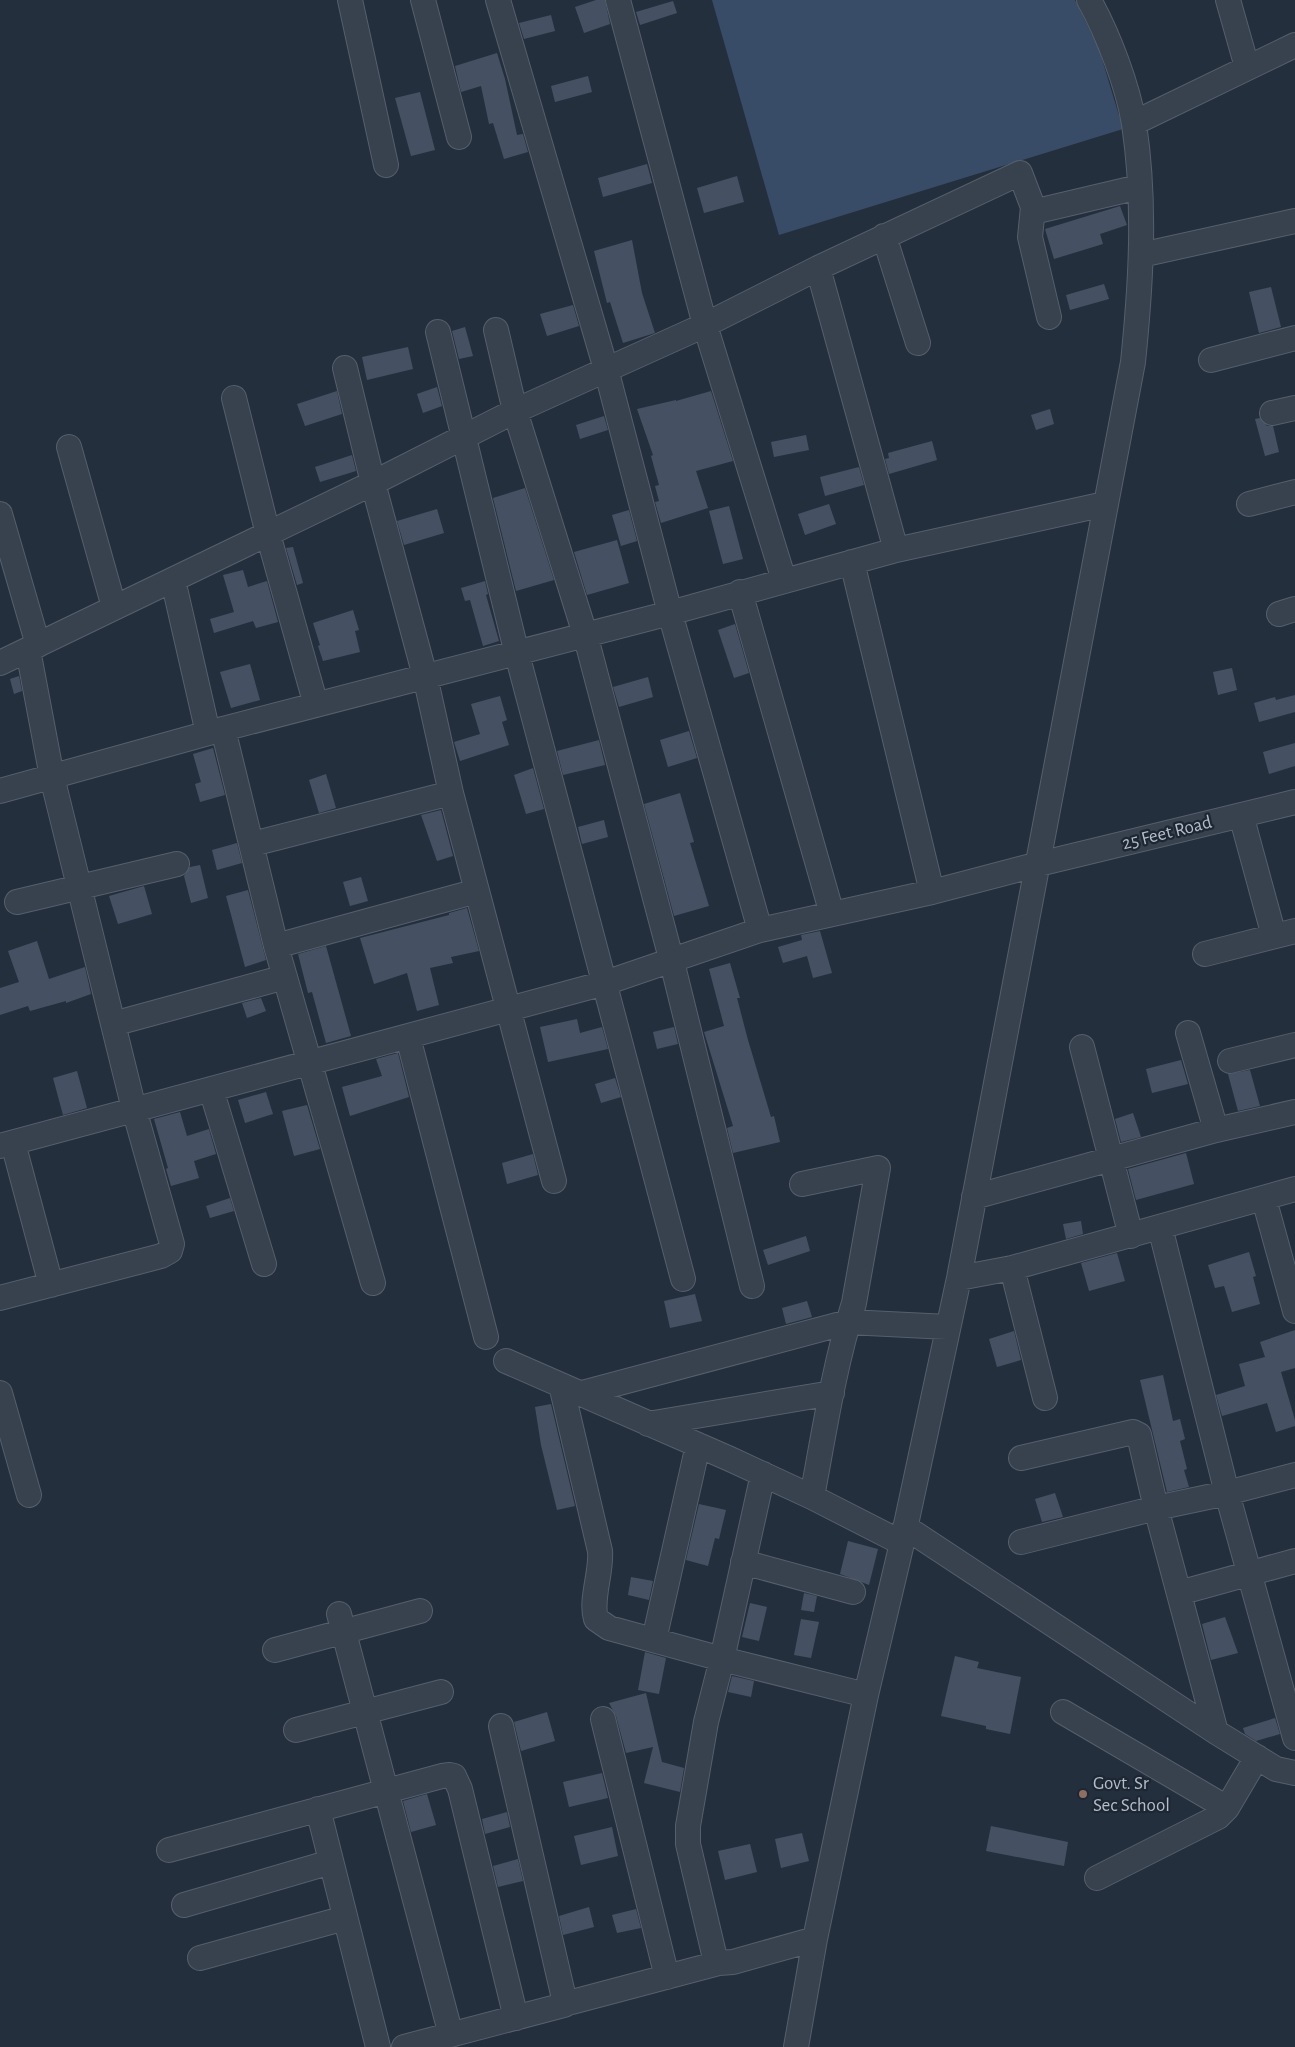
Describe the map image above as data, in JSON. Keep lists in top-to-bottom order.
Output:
{
  "streets": {
    "street": ["25 Feet Road"]
  },
  "places": ["Govt. Sr Sec School"]
}
